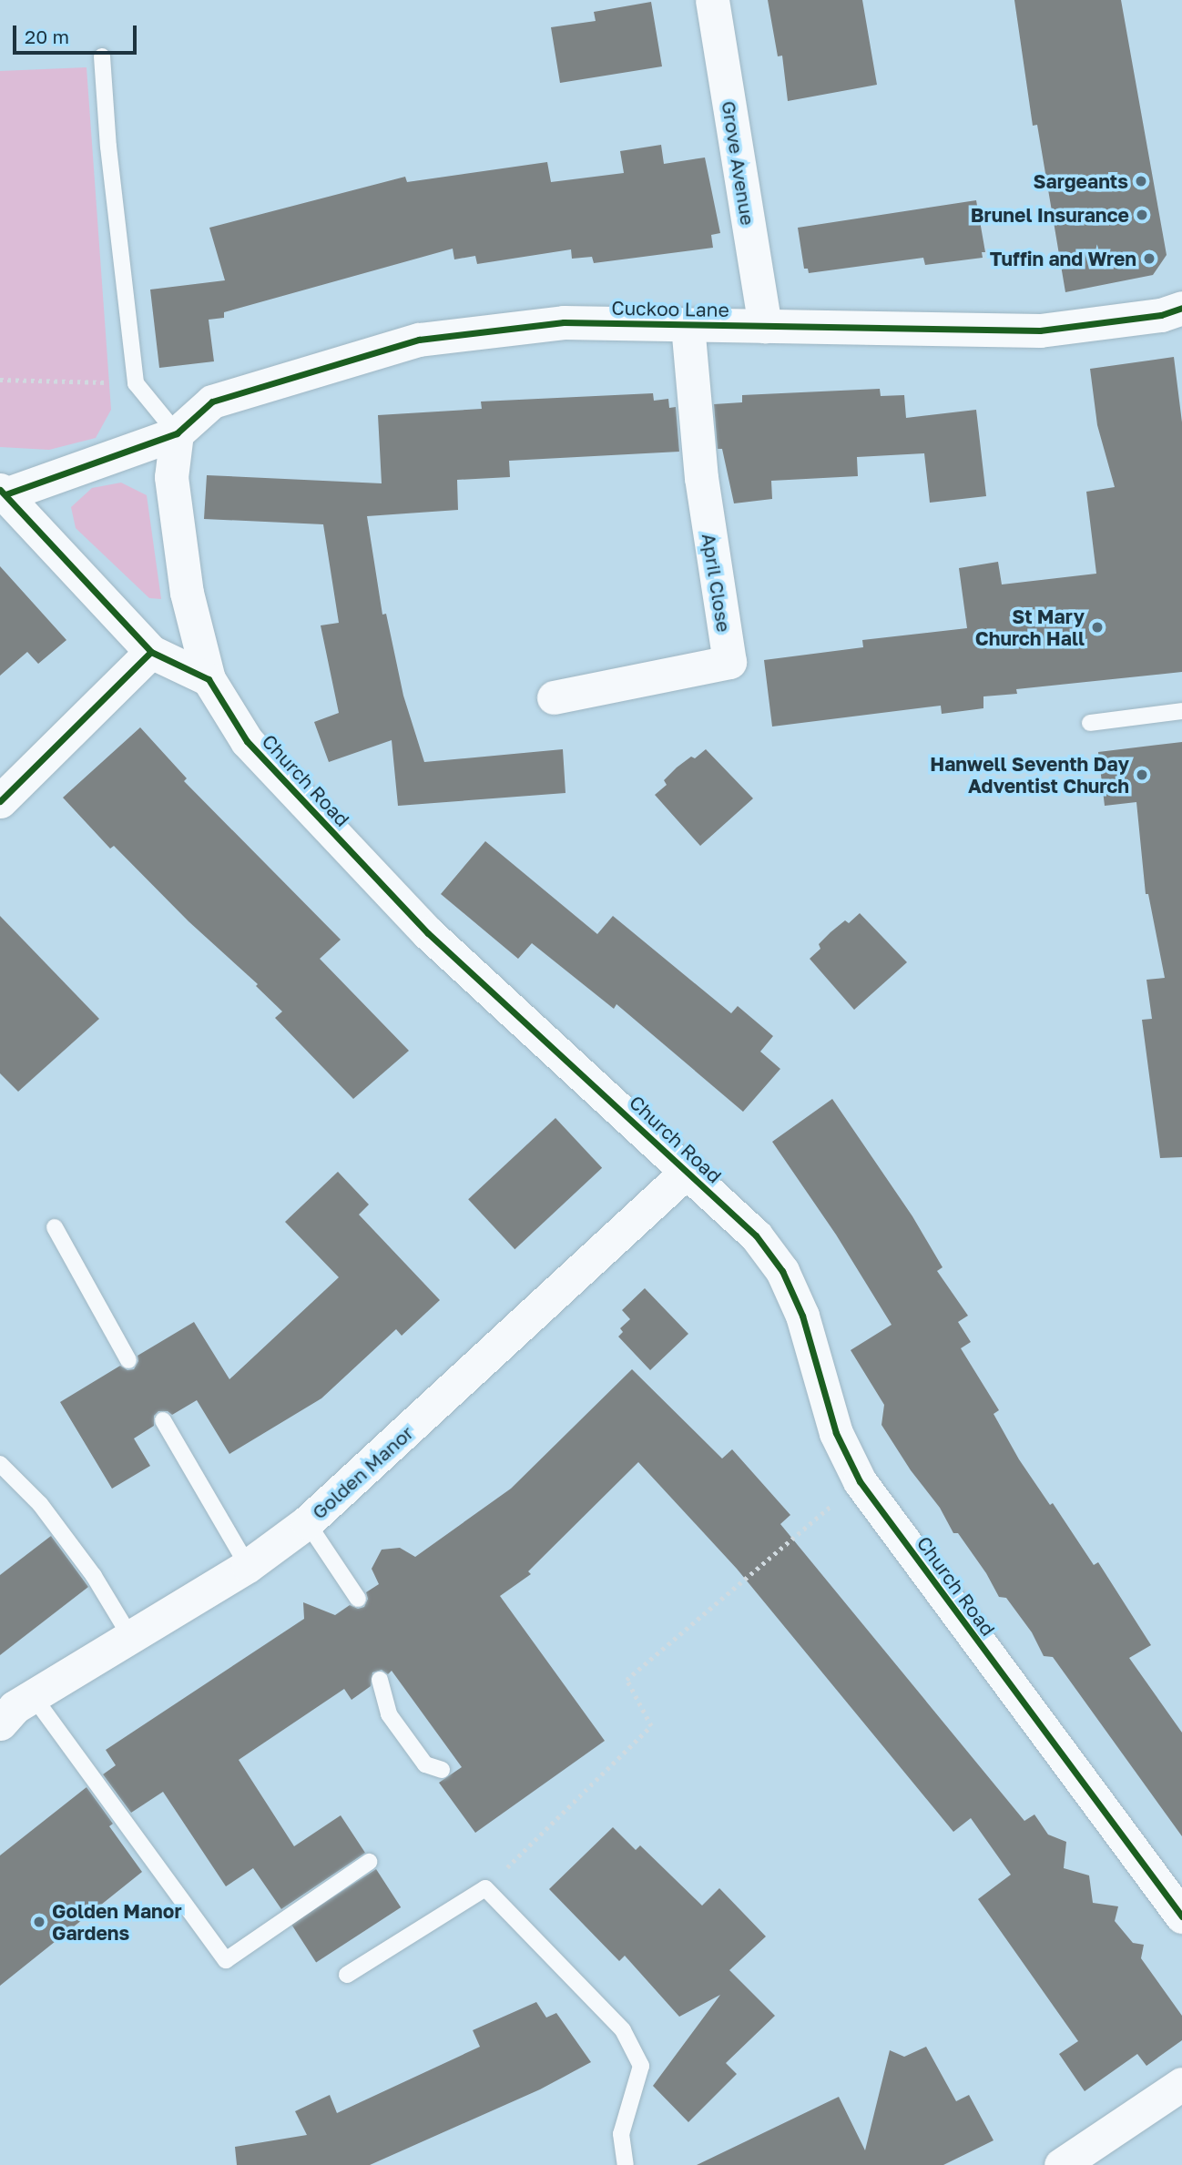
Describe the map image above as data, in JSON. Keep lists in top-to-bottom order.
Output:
{
  "streets": {
    "street": [
      "Grove Avenue",
      "Cuckoo Lane",
      "April Close",
      "Church Road",
      "Golden Manor"
    ]
  },
  "crossings": [
    ["Grove Avenue", "Cuckoo Lane"],
    ["Cuckoo Lane", "April Close"],
    ["Cuckoo Lane", "Church Road"],
    ["Church Road", "Golden Manor"]
  ],
  "places": [
    "Sargeants",
    "Brunel Insurance",
    "Tuffin and Wren",
    "St Mary Church Hall",
    "Hanwell Seventh Day Adventist Church",
    "Golden Manor Gardens"
  ],
  "scale_bar": "20 m"
}
